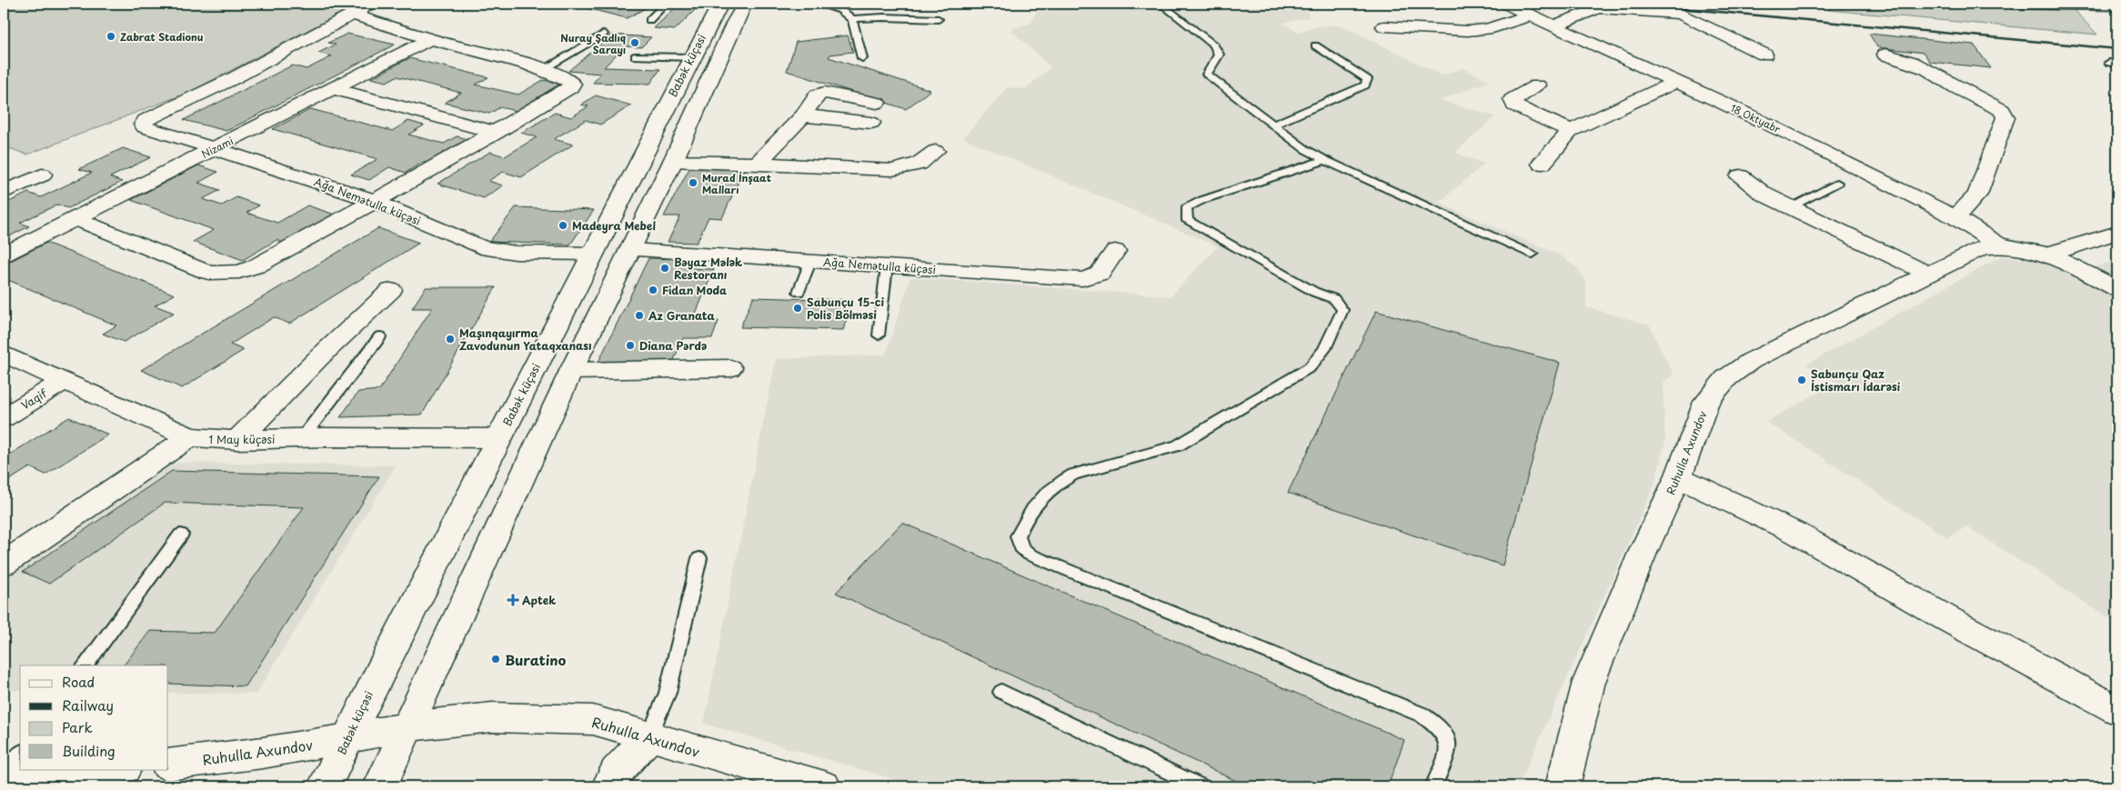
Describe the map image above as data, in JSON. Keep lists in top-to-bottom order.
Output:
{
  "streets": {
    "street": [
      "Babək küçəsi",
      "18 Oktyabr",
      "Nizami",
      "Ağa Nemətulla küçəsi",
      "Vaqif",
      "1 May küçəsi",
      "Ruhulla Axundov"
    ]
  },
  "crossings": [
    ["Babək küçəsi", "Ağa Nemətulla küçəsi"],
    ["Babək küçəsi", "1 May küçəsi"],
    ["Babək küçəsi", "Ruhulla Axundov"],
    ["18 Oktyabr", "Ruhulla Axundov"],
    ["Nizami", "Ağa Nemətulla küçəsi"],
    ["Vaqif", "1 May küçəsi"]
  ],
  "places": {
    "other": [
      "Zabrat Stadionu",
      "Nuray Şadlıq Sarayı",
      "Murad İnşaat Malları",
      "Madeyra Mebel",
      "Bəyaz Mələk Restoranı",
      "Fidan Moda",
      "Sabunçu 15-ci Polis Bölməsi",
      "Az Granata",
      "Maşınqayırma Zavodunun Yataqxanası",
      "Diana Pərdə",
      "Sabunçu Qaz İstismarı İdarəsi",
      "Buratino"
    ],
    "health": ["Aptek"]
  },
  "legend": [
    "Road",
    "Railway",
    "Park",
    "Building"
  ]
}
